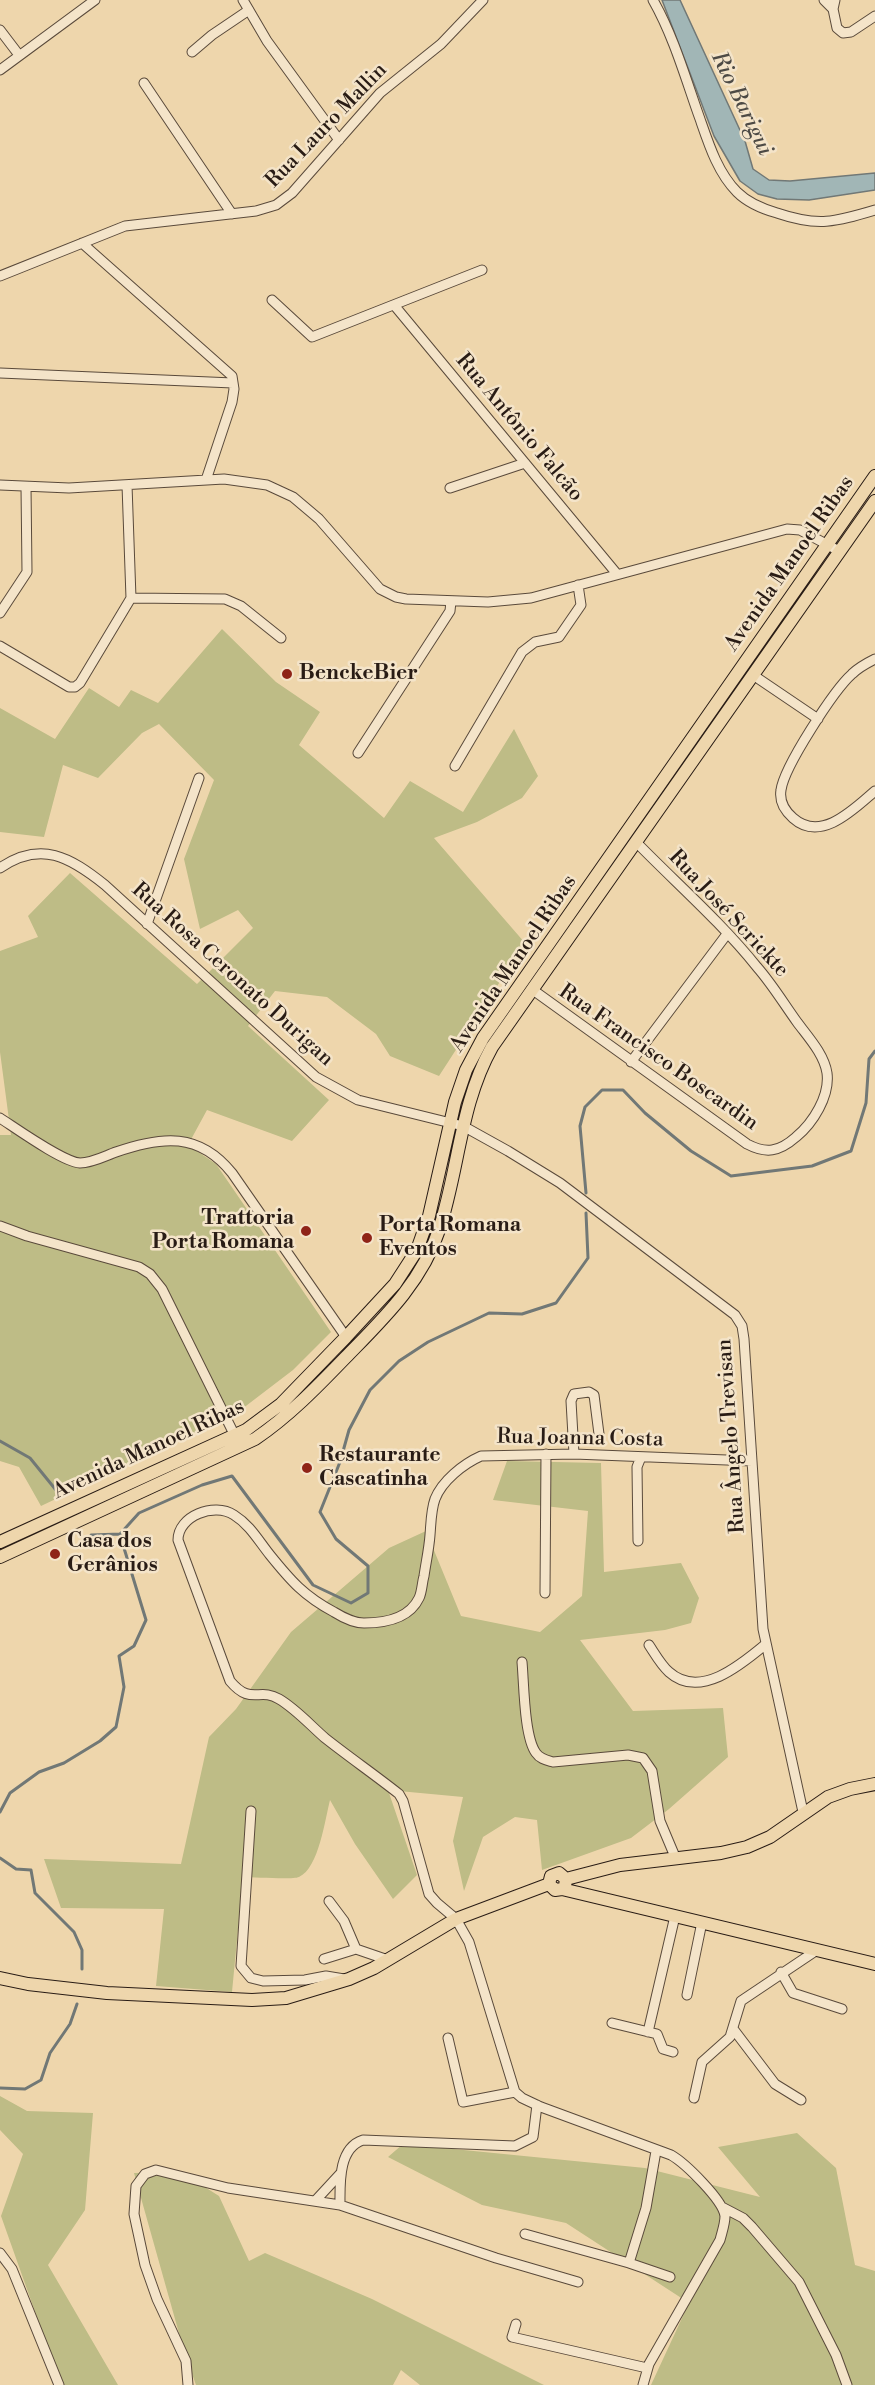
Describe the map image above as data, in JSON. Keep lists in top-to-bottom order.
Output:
{
  "streets": {
    "main road": ["Avenida Manoel Ribas"],
    "street": [
      "Rua Lauro Mallin",
      "Rua Antônio Falcão",
      "Rua José Scrickte",
      "Rua Rosa Ceronato Durigan",
      "Rua Francisco Boscardin",
      "Rua Ângelo Trevisan",
      "Rua Joanna Costa"
    ]
  },
  "crossings": [
    ["Avenida Manoel Ribas", "Rua José Scrickte"],
    ["Avenida Manoel Ribas", "Rua Rosa Ceronato Durigan"],
    ["Avenida Manoel Ribas", "Rua Francisco Boscardin"],
    ["Avenida Manoel Ribas", "Rua Ângelo Trevisan"],
    ["Rua José Scrickte", "Rua Francisco Boscardin"],
    ["Rua Rosa Ceronato Durigan", "Rua Ângelo Trevisan"],
    ["Rua Ângelo Trevisan", "Rua Joanna Costa"]
  ],
  "water": ["Rio Barigui"],
  "places": [
    "BenckeBier",
    "Trattoria Porta Romana",
    "Porta Romana Eventos",
    "Restaurante Cascatinha",
    "Casa dos Gerânios"
  ]
}
